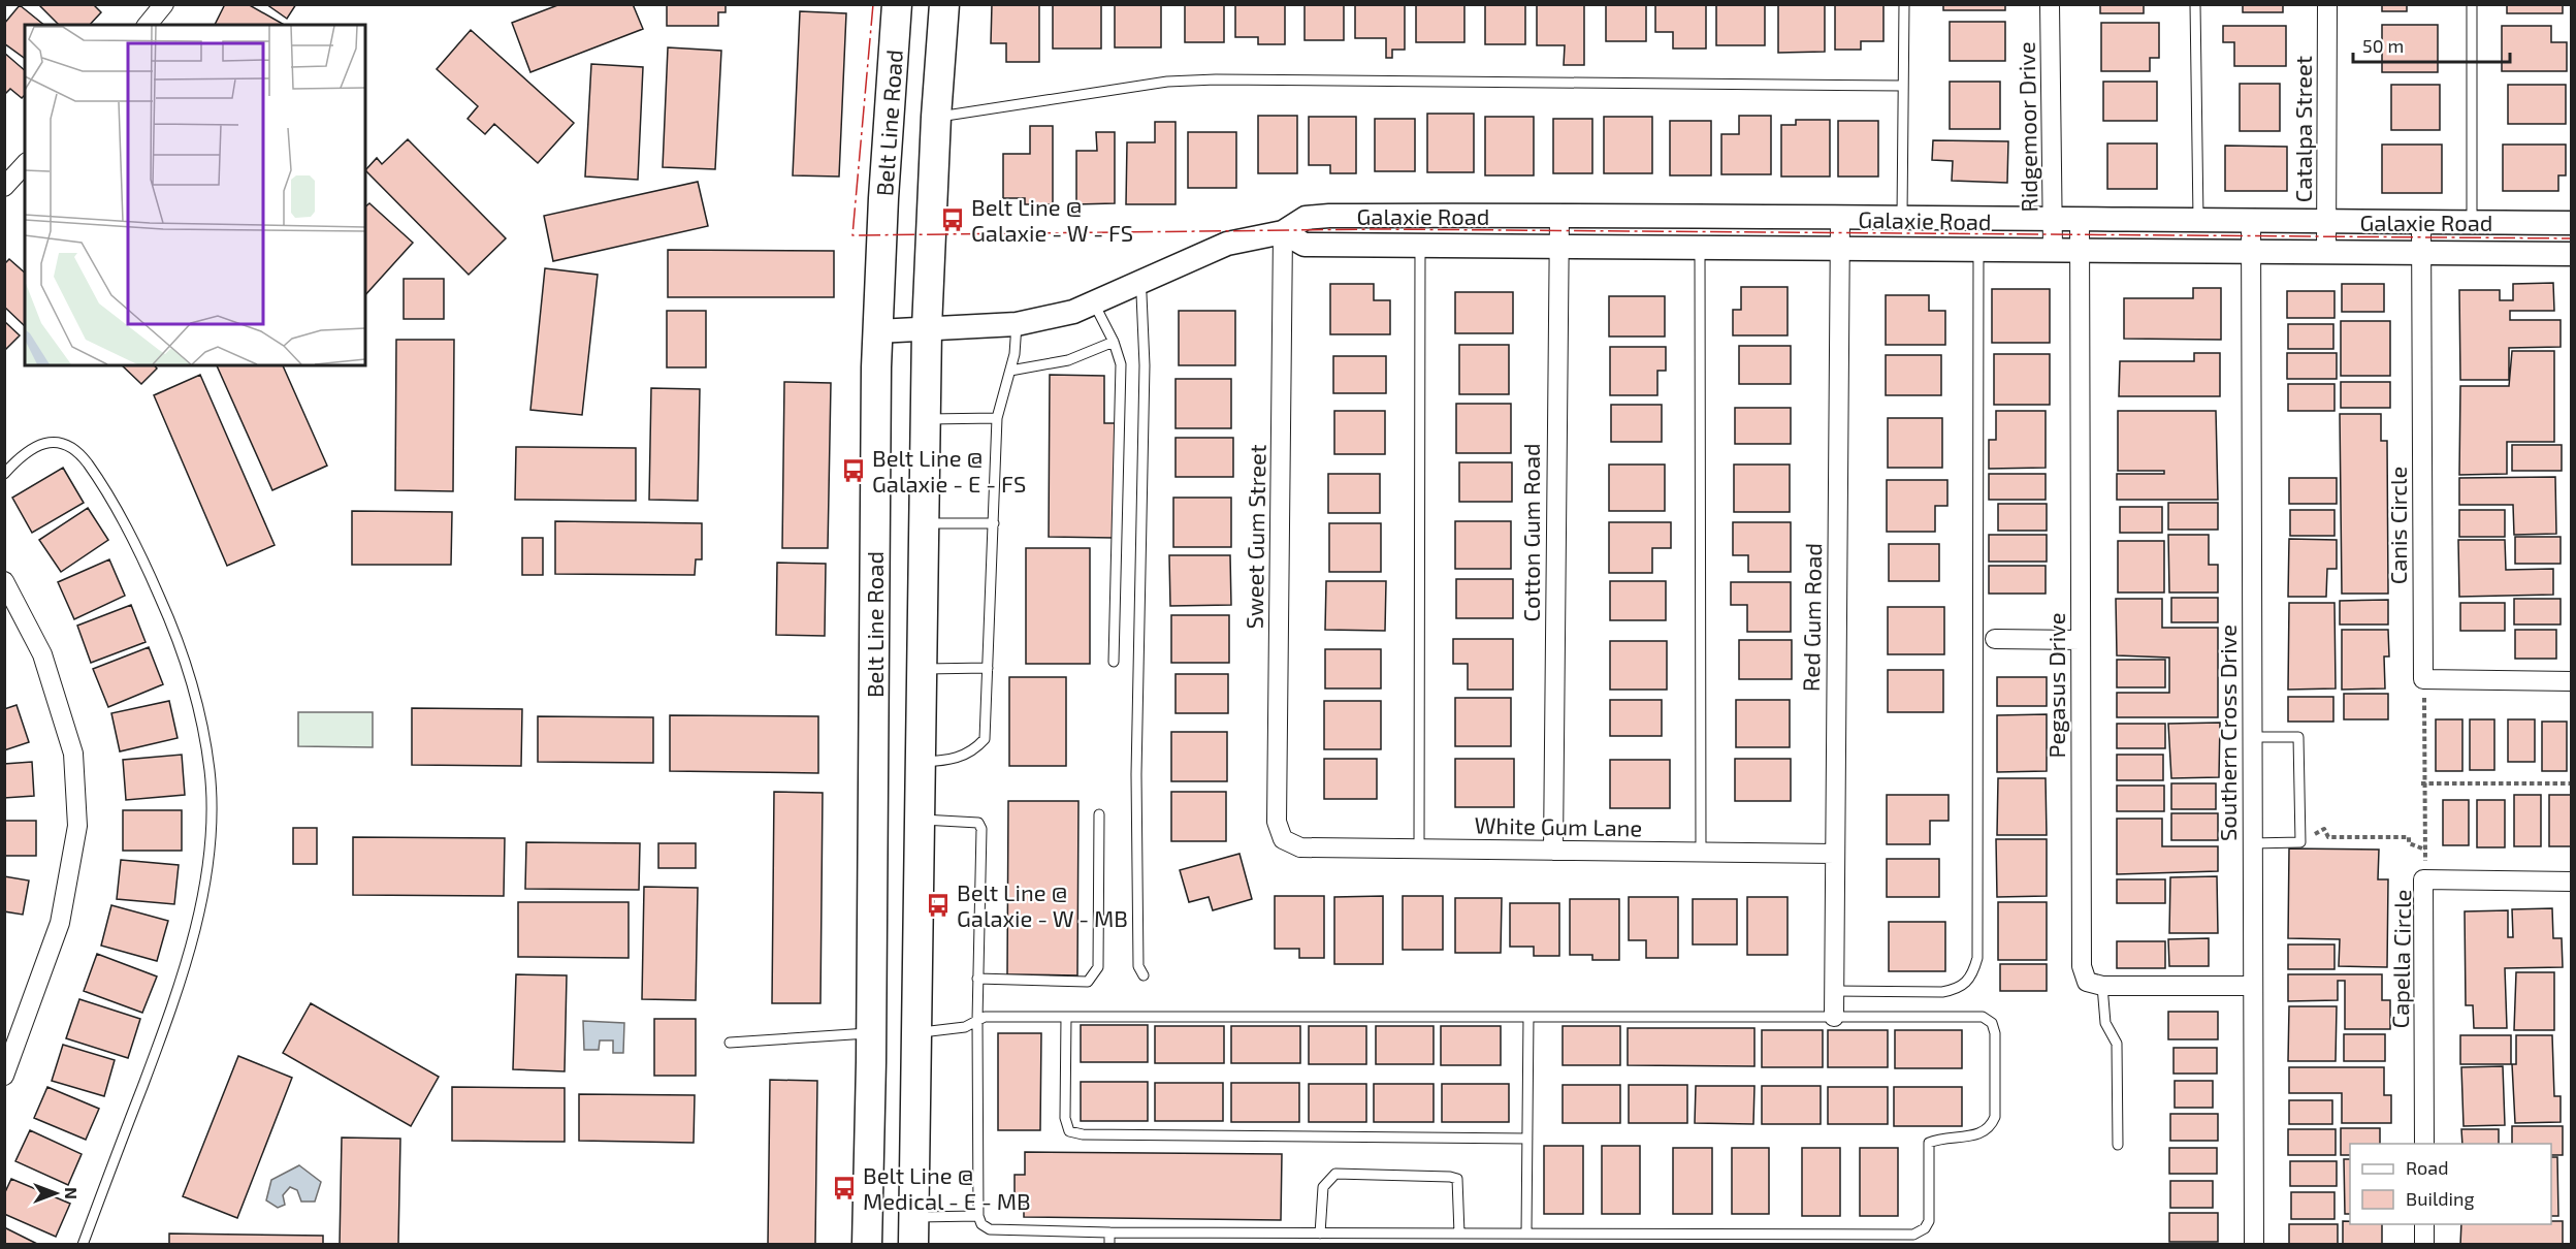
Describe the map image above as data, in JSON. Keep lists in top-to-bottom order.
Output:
{
  "streets": {
    "main road": ["Belt Line Road"],
    "street": [
      "Ridgemoor Drive",
      "Catalpa Street",
      "Galaxie Road",
      "Canis Circle",
      "Cotton Gum Road",
      "Sweet Gum Street",
      "Red Gum Road",
      "Pegasus Drive",
      "Southern Cross Drive",
      "White Gum Lane",
      "Capella Circle"
    ]
  },
  "crossings": [
    ["Belt Line Road", "Galaxie Road"],
    ["Ridgemoor Drive", "Galaxie Road"],
    ["Catalpa Street", "Galaxie Road"],
    ["Galaxie Road", "Canis Circle"],
    ["Galaxie Road", "Cotton Gum Road"],
    ["Galaxie Road", "Sweet Gum Street"],
    ["Galaxie Road", "Red Gum Road"],
    ["Galaxie Road", "Pegasus Drive"],
    ["Galaxie Road", "Southern Cross Drive"],
    ["Cotton Gum Road", "White Gum Lane"],
    ["Sweet Gum Street", "White Gum Lane"],
    ["Red Gum Road", "White Gum Lane"]
  ],
  "places": {
    "bus stop": [
      "Belt Line @ Galaxie - W - FS",
      "Belt Line @ Galaxie - E - FS",
      "Belt Line @ Galaxie - W - MB",
      "Belt Line @ Medical - E - MB"
    ]
  },
  "legend": ["Road", "Building"],
  "scale_bar": "50 m",
  "north": "right"
}
